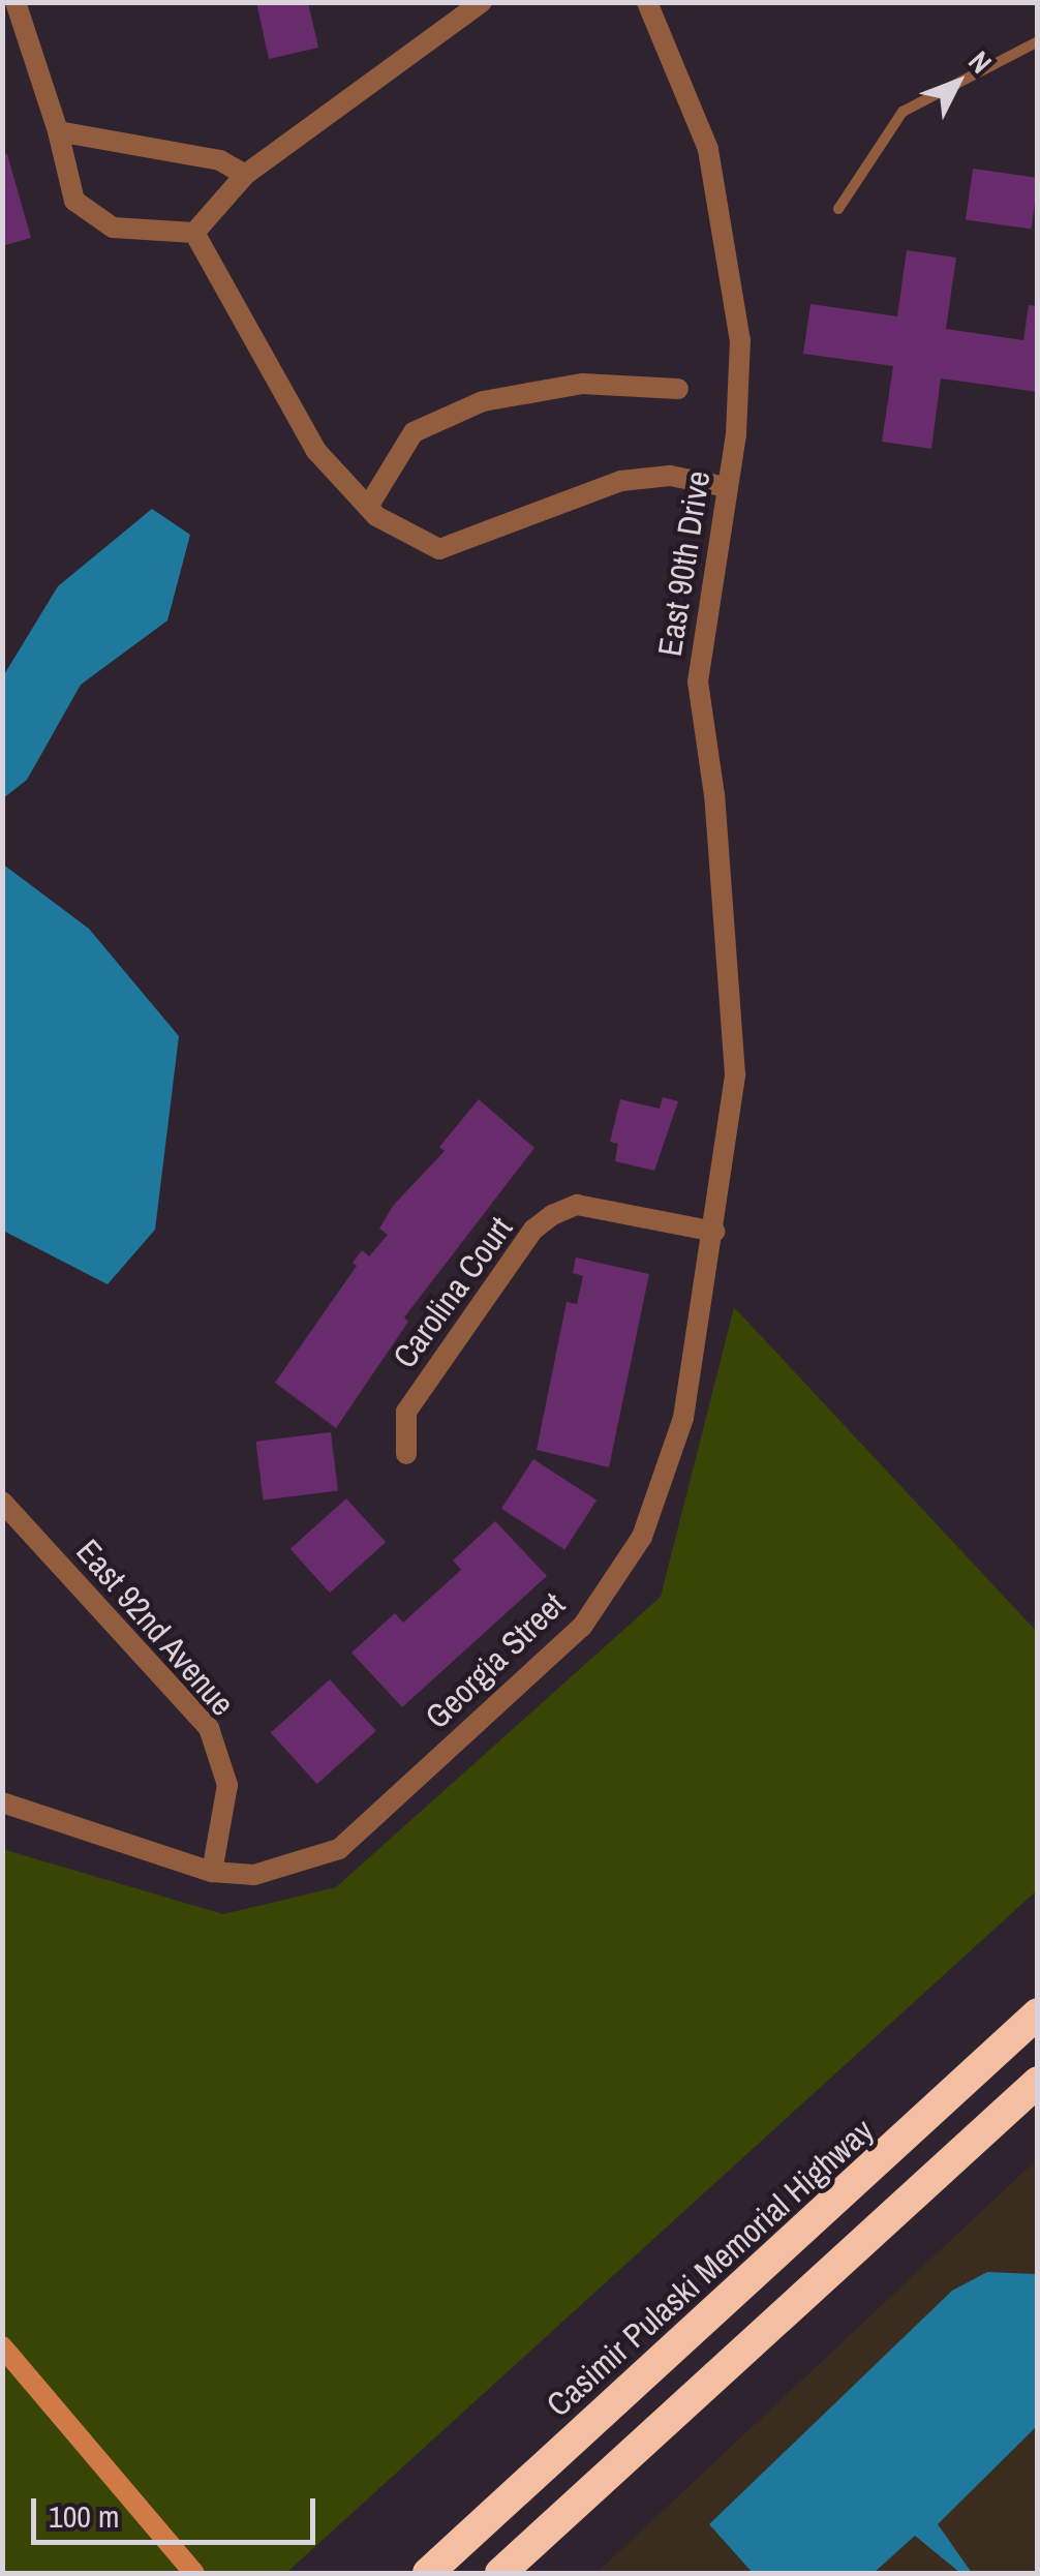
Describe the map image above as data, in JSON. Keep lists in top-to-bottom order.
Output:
{
  "streets": {
    "highway": ["Casimir Pulaski Memorial Highway"],
    "street": [
      "East 90th Drive",
      "Carolina Court",
      "East 92nd Avenue",
      "Georgia Street"
    ]
  },
  "crossings": [
    ["East 90th Drive", "Georgia Street"],
    ["Carolina Court", "Georgia Street"],
    ["East 92nd Avenue", "Georgia Street"]
  ],
  "scale_bar": "100 m",
  "north": "top right"
}
